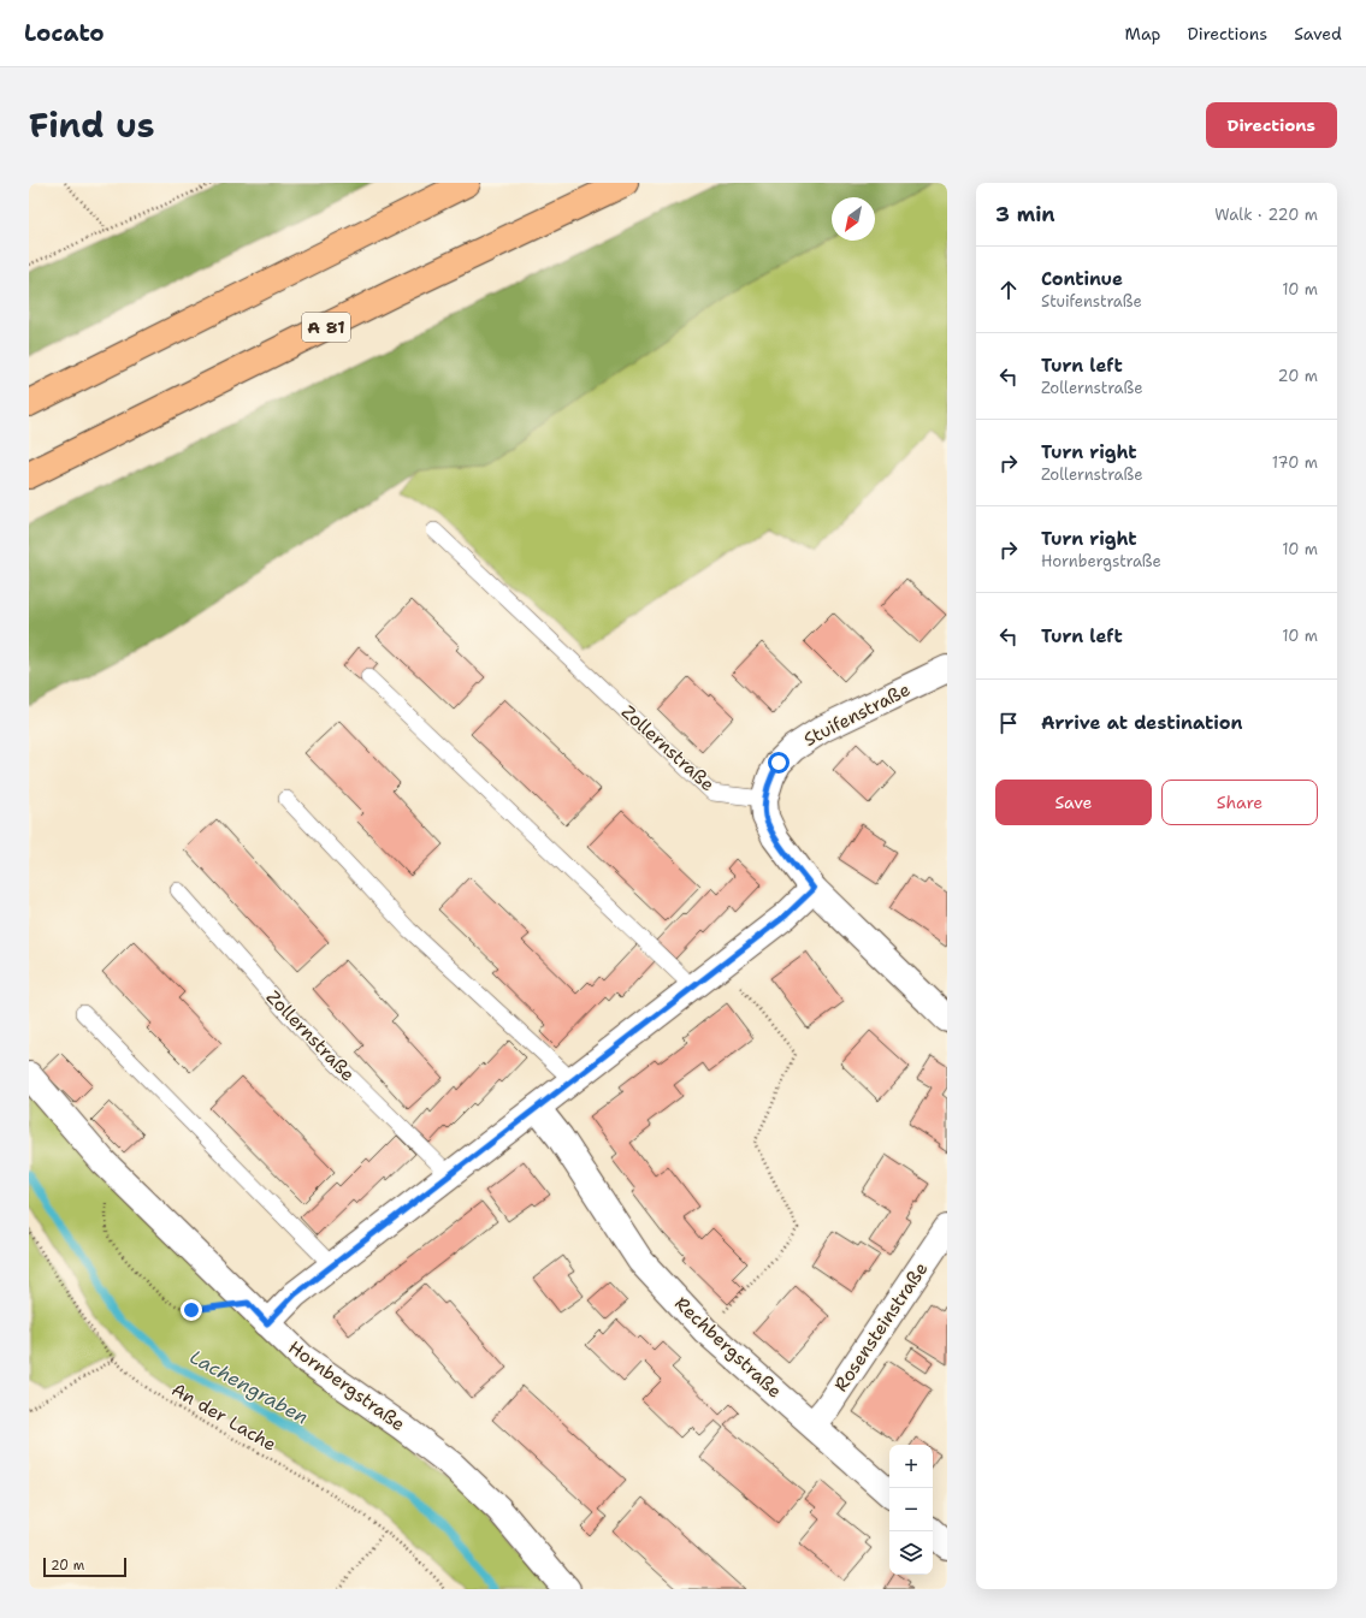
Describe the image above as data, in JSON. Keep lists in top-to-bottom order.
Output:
{
  "streets": {
    "highway": ["A 81"],
    "street": [
      "Stuifenstraße",
      "Rosensteinstraße",
      "Rechbergstraße",
      "Hornbergstraße"
    ],
    "lane": ["Zollernstraße"],
    "path": ["An der Lache"]
  },
  "crossings": [
    ["Stuifenstraße", "Zollernstraße"],
    ["Rosensteinstraße", "Rechbergstraße"]
  ],
  "water": ["Lachengraben"],
  "scale_bar": "20 m",
  "north": "bottom left",
  "page": {
    "header": "Locato",
    "nav": ["Map", "Directions", "Saved"],
    "title": "Find us",
    "buttons": [
      "Directions",
      ["Save", "Share"]
    ],
    "heading": ["3 min", "Walk · 220 m"],
    "list": [
      ["Continue", "Stuifenstraße", "10 m"],
      ["Turn left", "Zollernstraße", "20 m"],
      ["Turn right", "Zollernstraße", "170 m"],
      ["Turn right", "Hornbergstraße", "10 m"],
      ["Turn left", "10 m"],
      "Arrive at destination"
    ],
    "map_buttons": ["+", "−"],
    "scale": "20 m"
  }
}
